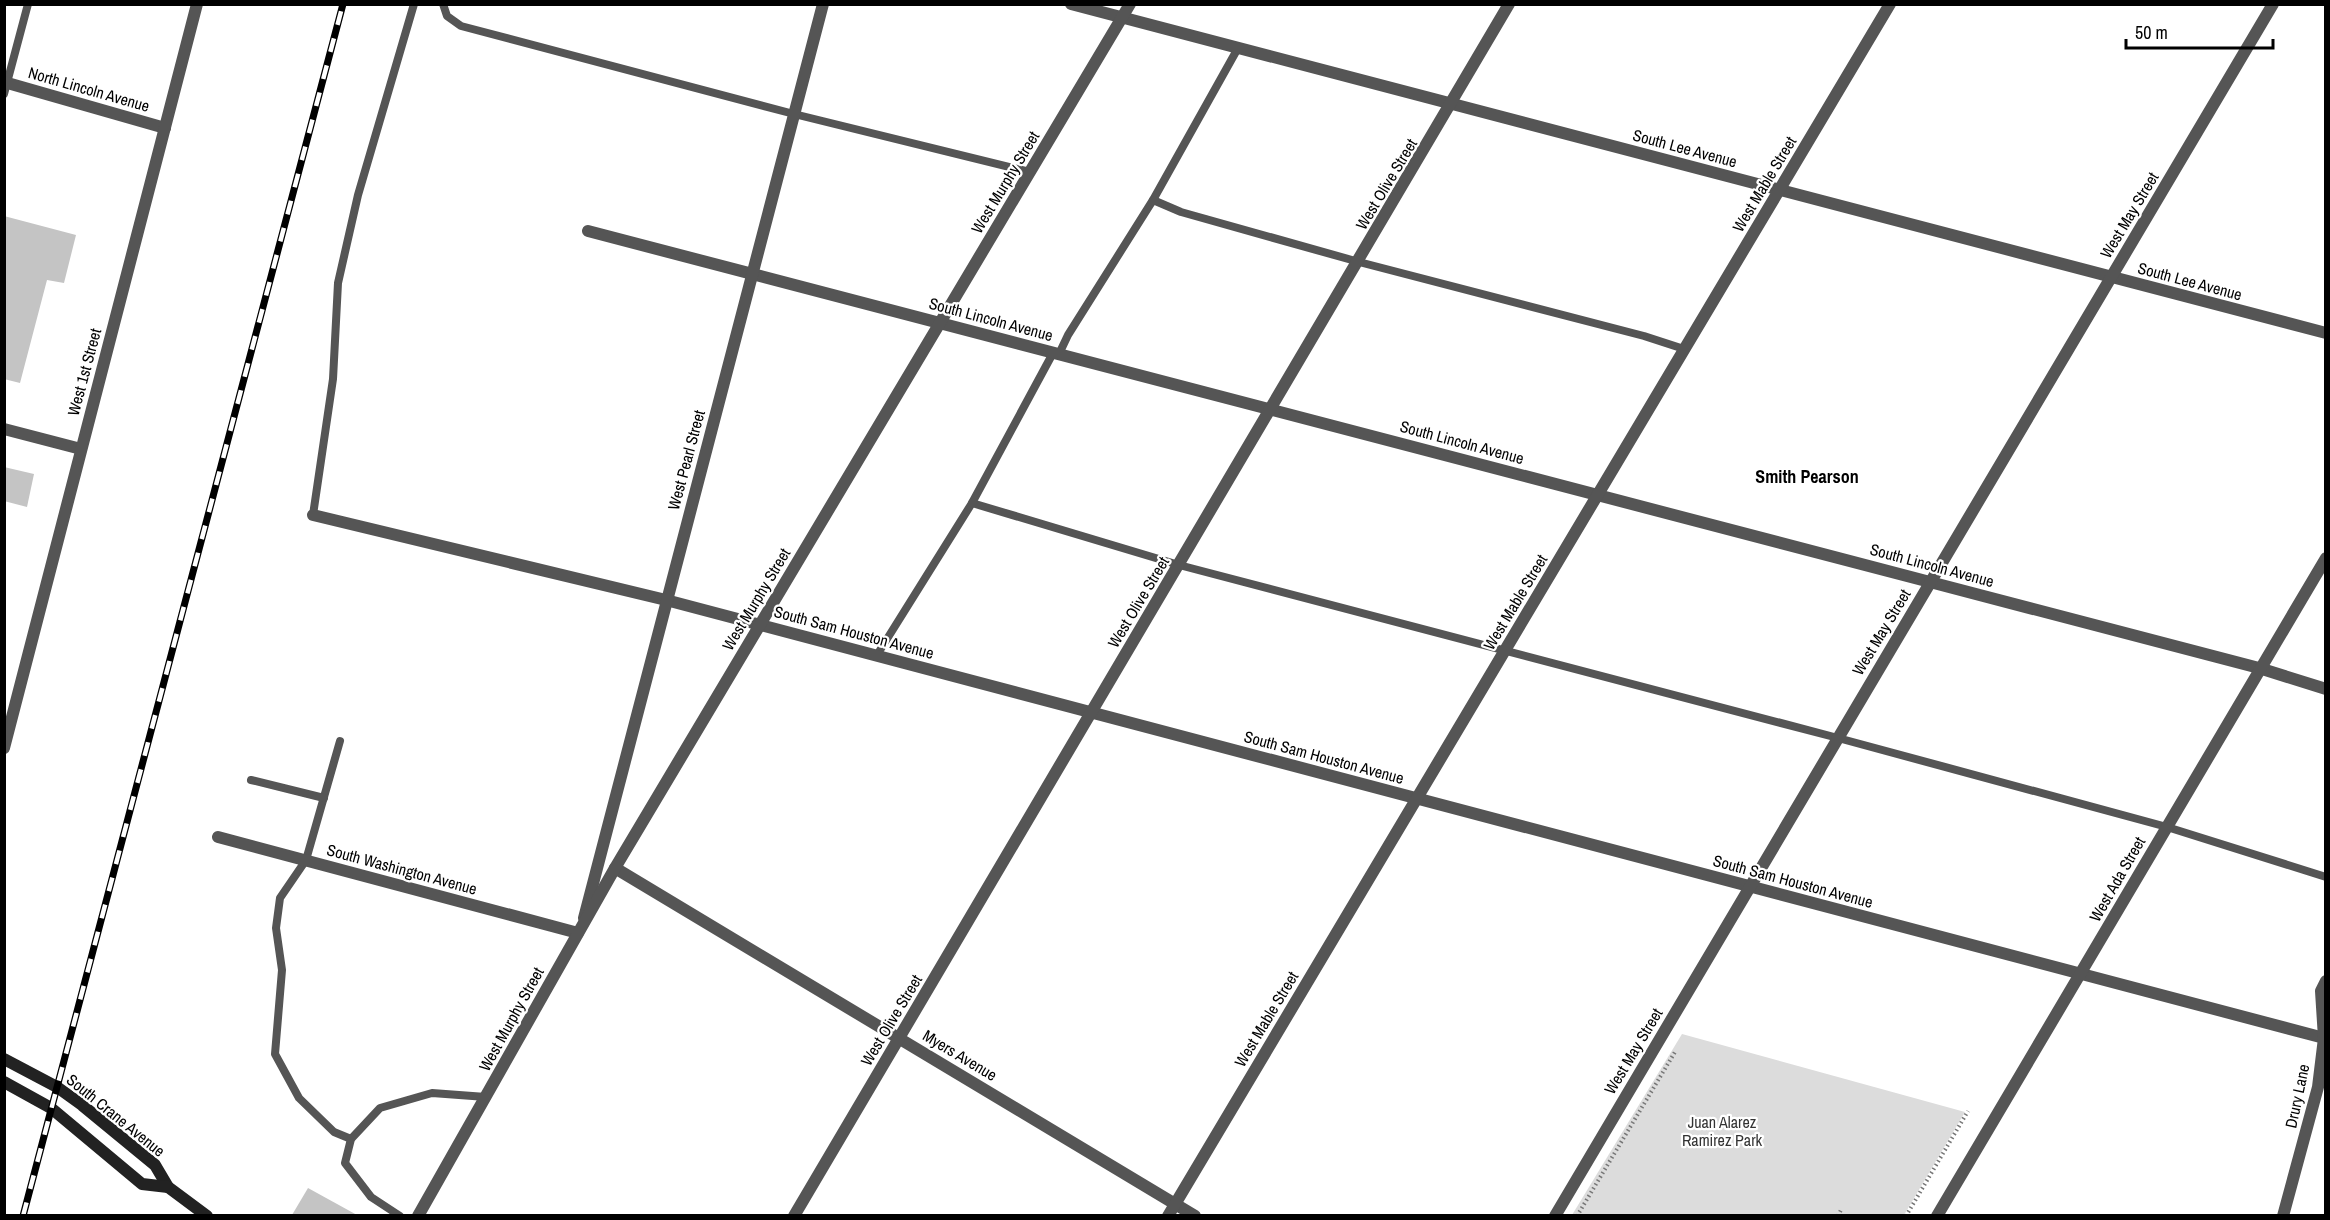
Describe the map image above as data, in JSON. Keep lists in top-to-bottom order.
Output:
{
  "streets": {
    "main road": ["South Crane Avenue"],
    "street": [
      "North Lincoln Avenue",
      "South Lee Avenue",
      "West Murphy Street",
      "West Olive Street",
      "West Mable Street",
      "West May Street",
      "South Lincoln Avenue",
      "West 1st Street",
      "West Pearl Street",
      "South Sam Houston Avenue",
      "South Washington Avenue",
      "West Ada Street",
      "Myers Avenue",
      "Drury Lane"
    ]
  },
  "crossings": [
    ["North Lincoln Avenue", "West 1st Street"],
    ["South Lee Avenue", "West Murphy Street"],
    ["South Lee Avenue", "West Olive Street"],
    ["South Lee Avenue", "West Mable Street"],
    ["South Lee Avenue", "West May Street"],
    ["West Murphy Street", "South Lincoln Avenue"],
    ["West Murphy Street", "West Pearl Street"],
    ["West Murphy Street", "South Sam Houston Avenue"],
    ["West Murphy Street", "South Washington Avenue"],
    ["West Murphy Street", "Myers Avenue"],
    ["West Olive Street", "South Lincoln Avenue"],
    ["West Olive Street", "South Sam Houston Avenue"],
    ["West Olive Street", "Myers Avenue"],
    ["West Mable Street", "South Lincoln Avenue"],
    ["West Mable Street", "South Sam Houston Avenue"],
    ["West Mable Street", "Myers Avenue"],
    ["West May Street", "South Lincoln Avenue"],
    ["West May Street", "South Sam Houston Avenue"],
    ["South Lincoln Avenue", "West Pearl Street"],
    ["South Lincoln Avenue", "West Ada Street"],
    ["West Pearl Street", "South Sam Houston Avenue"],
    ["West Pearl Street", "South Washington Avenue"],
    ["South Sam Houston Avenue", "West Ada Street"],
    ["South Sam Houston Avenue", "Drury Lane"]
  ],
  "districts": ["Smith Pearson"],
  "parks": ["Juan Alarez Ramirez Park"],
  "scale_bar": "50 m"
}
